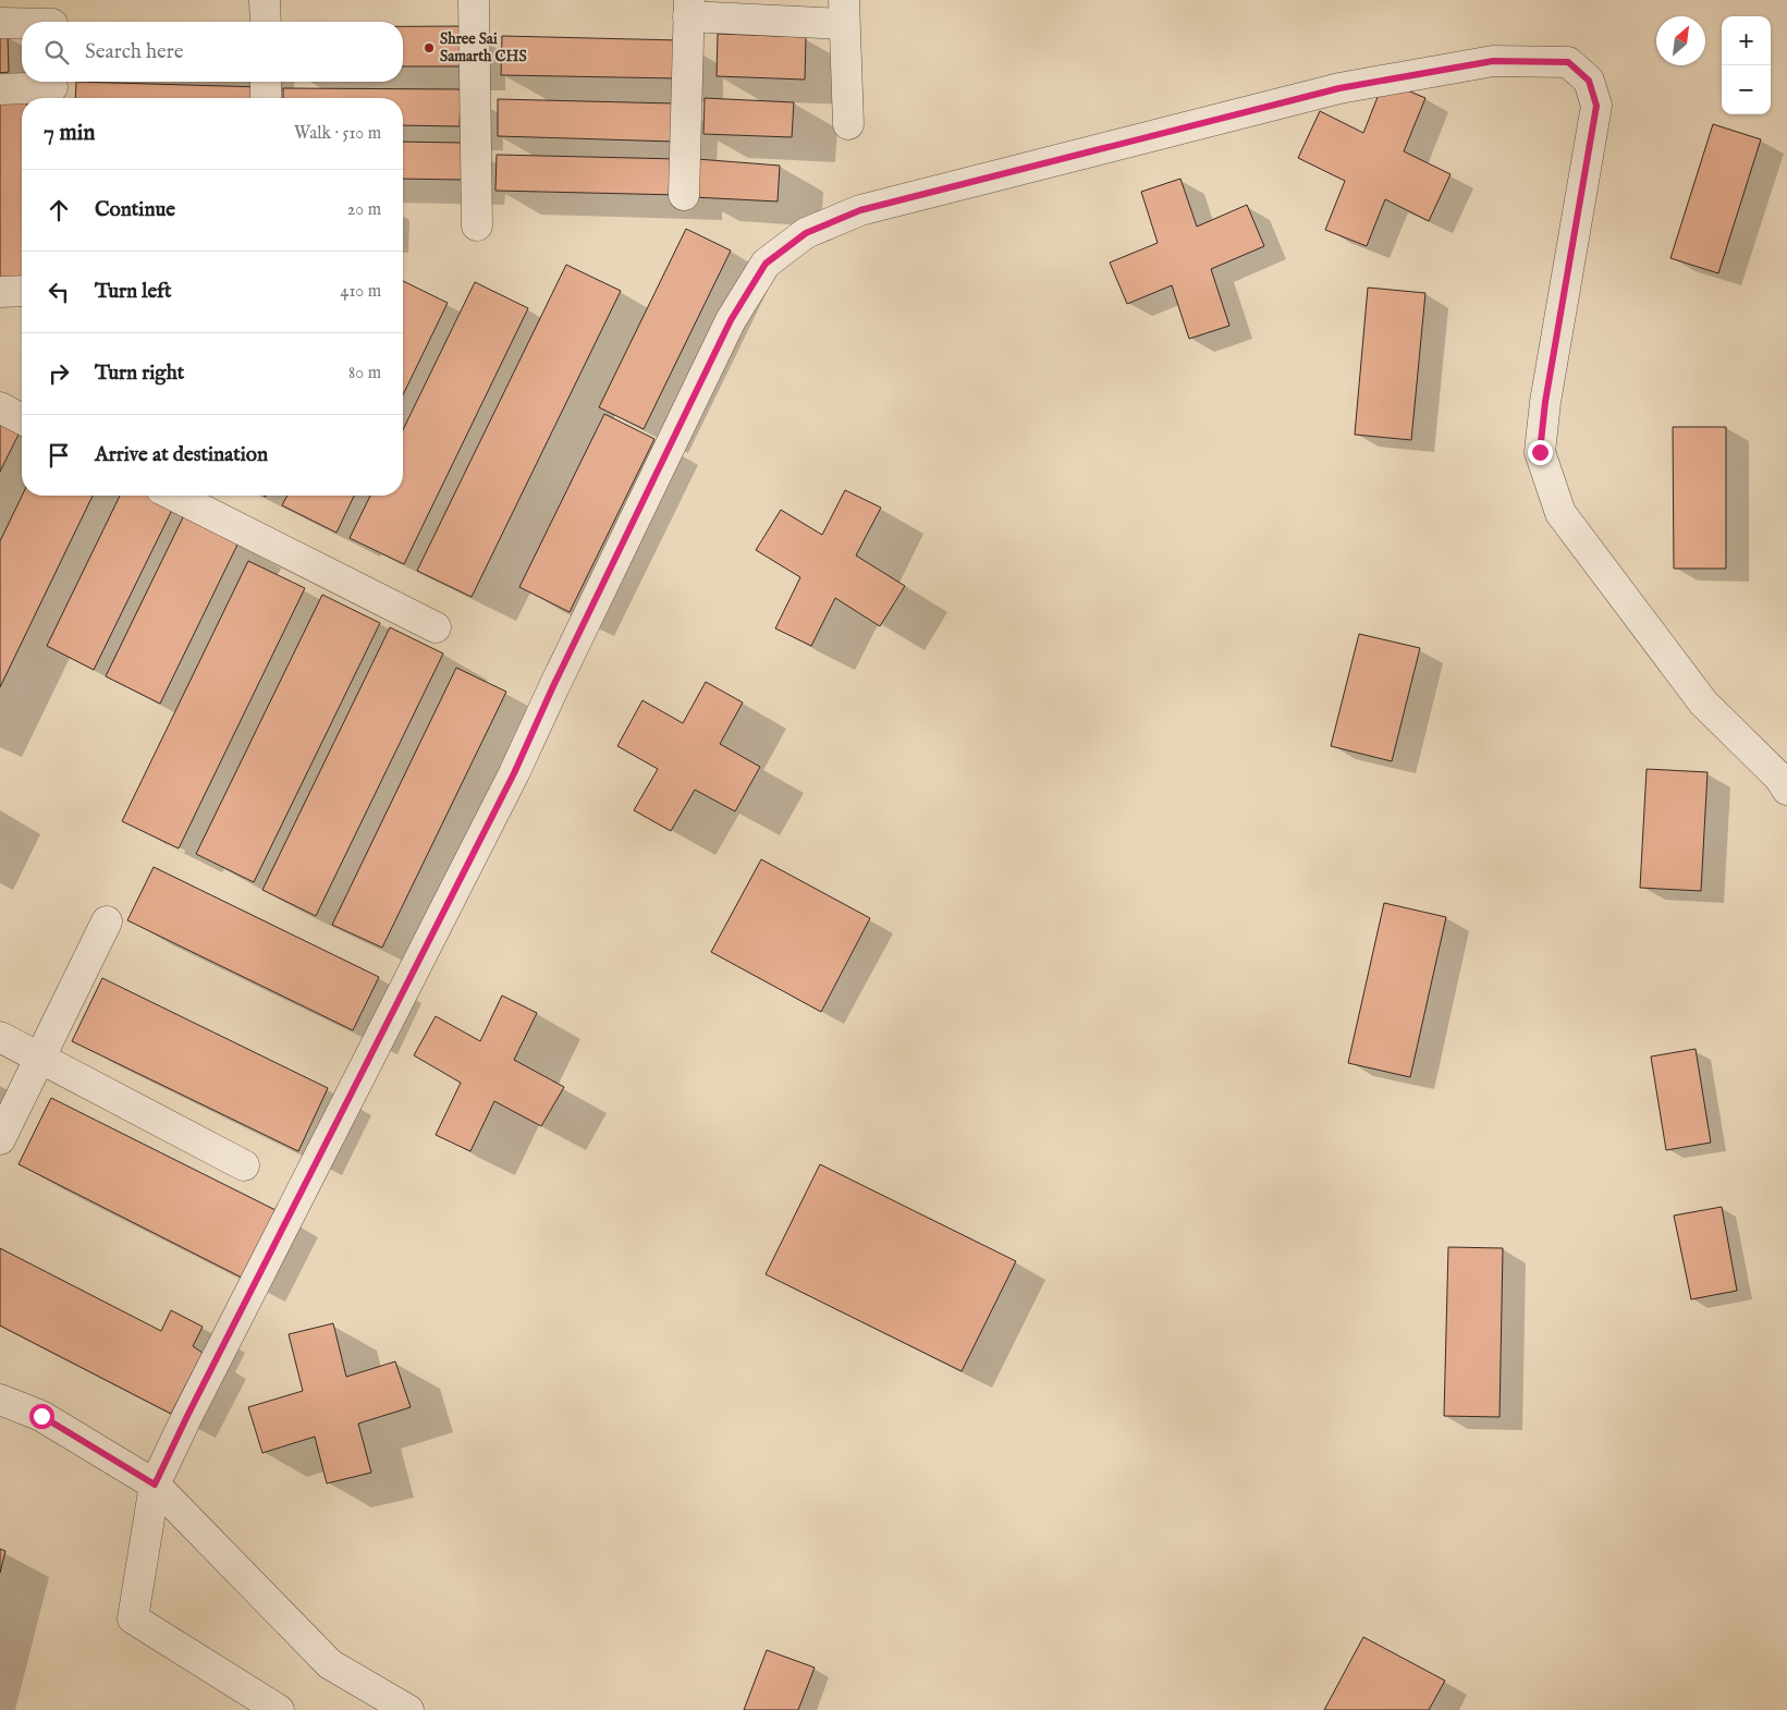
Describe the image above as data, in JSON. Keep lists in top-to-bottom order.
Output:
{
  "places": ["Shree Sai Samarth CHS"],
  "north": "top right",
  "page": {
    "map_buttons": ["+", "−"],
    "search": "Search here",
    "heading": ["7 min", "Walk · 510 m"],
    "list": [
      ["Continue", "20 m"],
      ["Turn left", "410 m"],
      ["Turn right", "80 m"],
      "Arrive at destination"
    ]
  }
}
